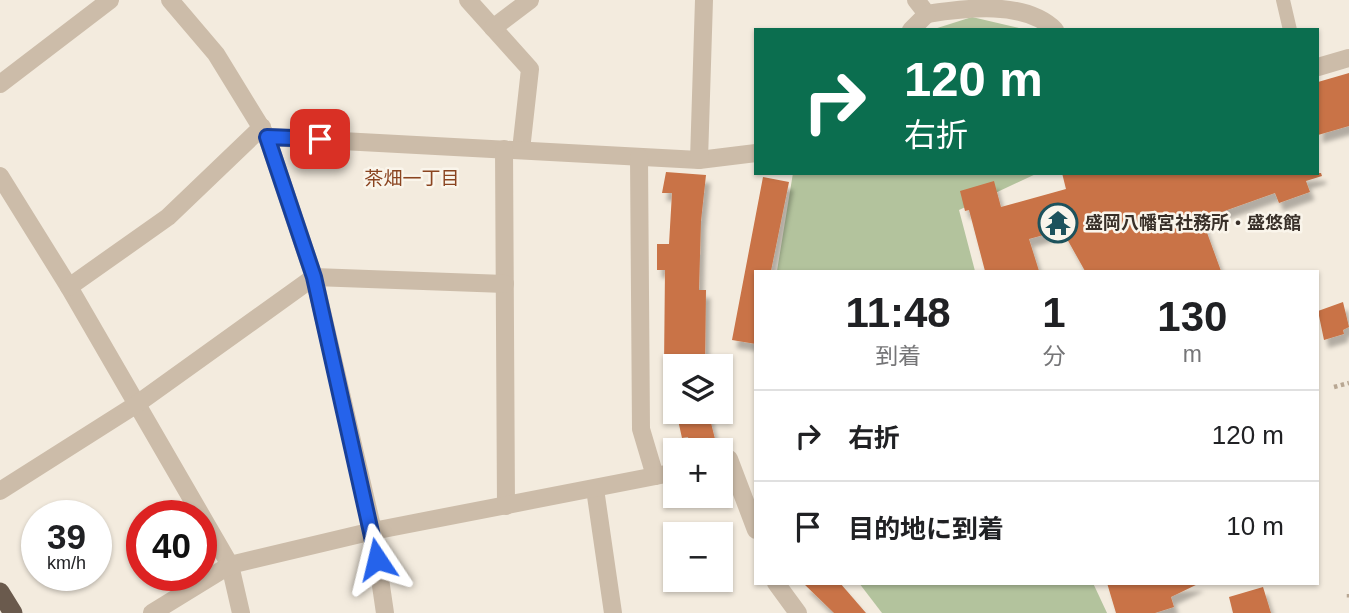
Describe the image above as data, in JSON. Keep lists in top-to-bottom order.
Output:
{
  "districts": ["茶畑一丁目"],
  "places": {
    "temple": ["盛岡八幡宮社務所・盛悠館"]
  },
  "page": {
    "turn": ["120 m", "右折"],
    "eta": [
      "11:48",
      "到着",
      "1",
      "分",
      "130",
      "m"
    ],
    "map_buttons": ["+", "−"],
    "list": [
      {
        "name": "右折",
        "value": "120 m"
      },
      {
        "name": "目的地に到着",
        "value": "10 m"
      }
    ],
    "speed": "39 km/h",
    "limit": "40"
  }
}
